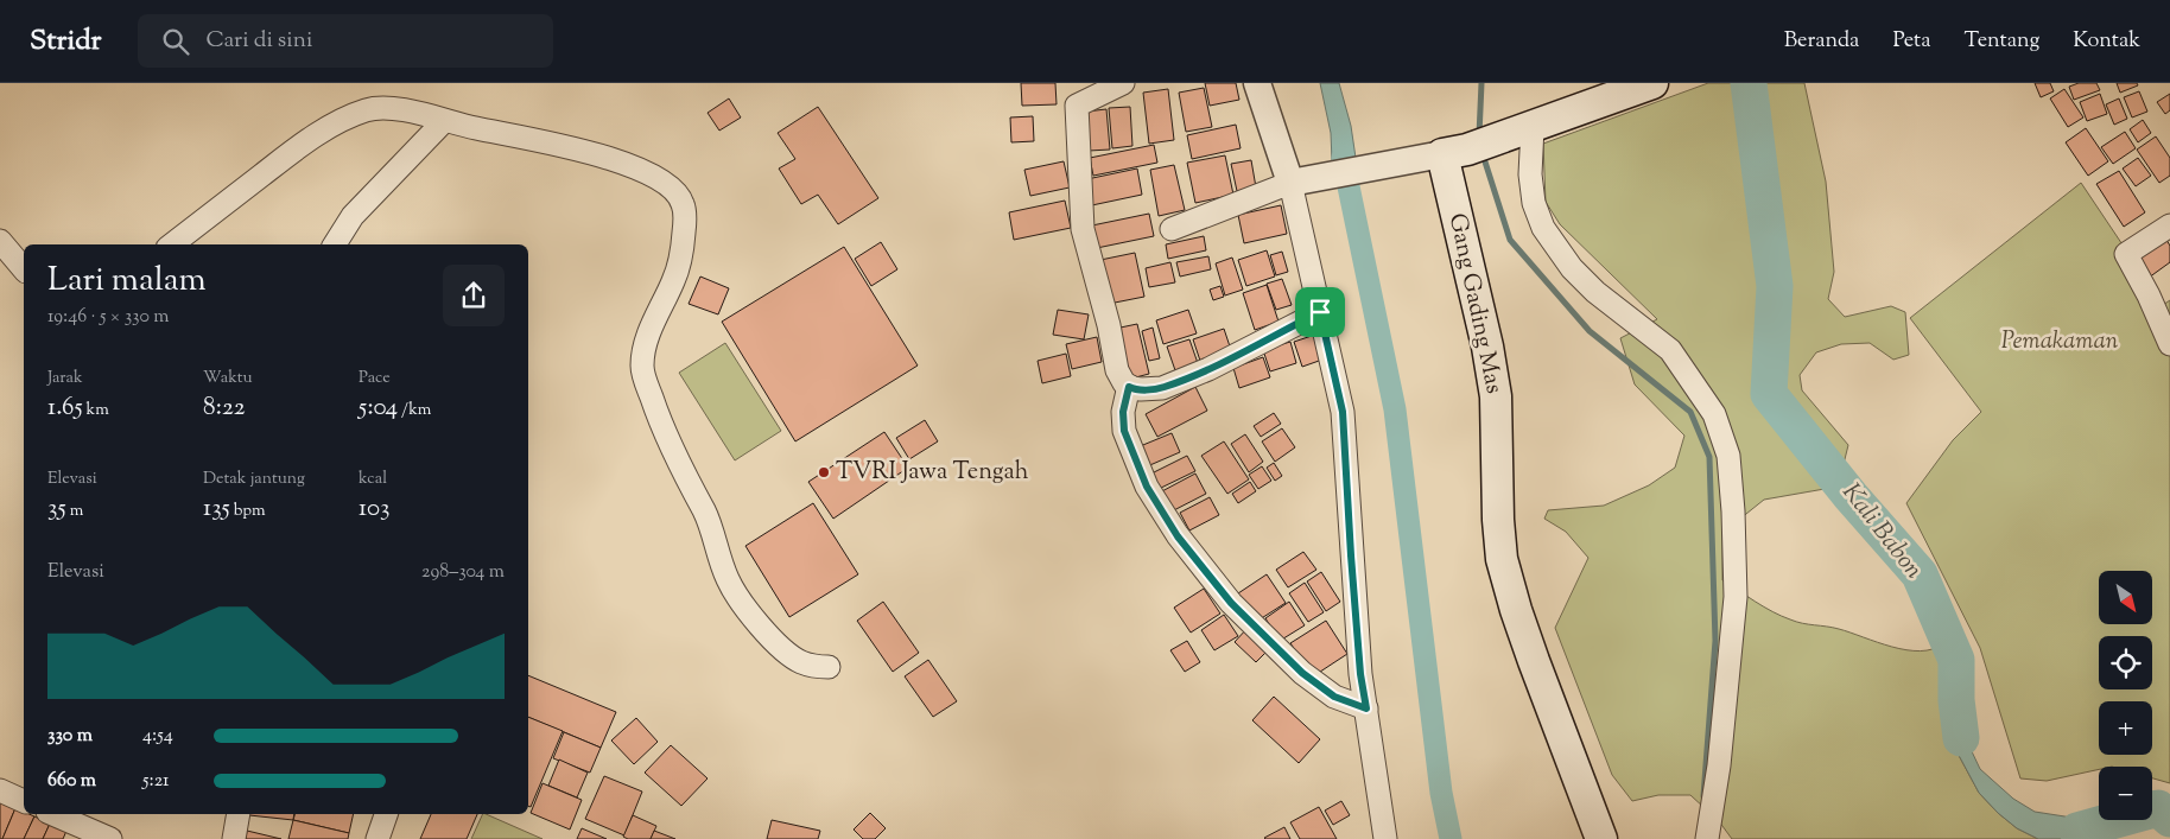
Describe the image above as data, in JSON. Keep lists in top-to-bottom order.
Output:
{
  "streets": {
    "main road": ["Gang Gading Mas"]
  },
  "water": ["Kali Babon"],
  "parks": ["Pemakaman"],
  "places": ["TVRI Jawa Tengah"],
  "north": "bottom right",
  "page": {
    "header": "Stridr",
    "search": "Cari di sini",
    "nav": [
      "Beranda",
      "Peta",
      "Tentang",
      "Kontak"
    ],
    "heading": ["Lari malam", "19:46 · 5 × 330 m"],
    "stats": [
      ["Jarak", "1.65 km"],
      ["Waktu", "8:22"],
      ["Pace", "5:04 /km"],
      ["Elevasi", "35 m"],
      ["Detak jantung", "135 bpm"],
      ["kcal", "103"]
    ],
    "chart": ["Elevasi", "298–304 m"],
    "map_buttons": ["+", "−"],
    "list": [
      {
        "name": "330 m",
        "note": "4:54"
      },
      {
        "name": "660 m",
        "note": "5:21"
      }
    ]
  }
}
